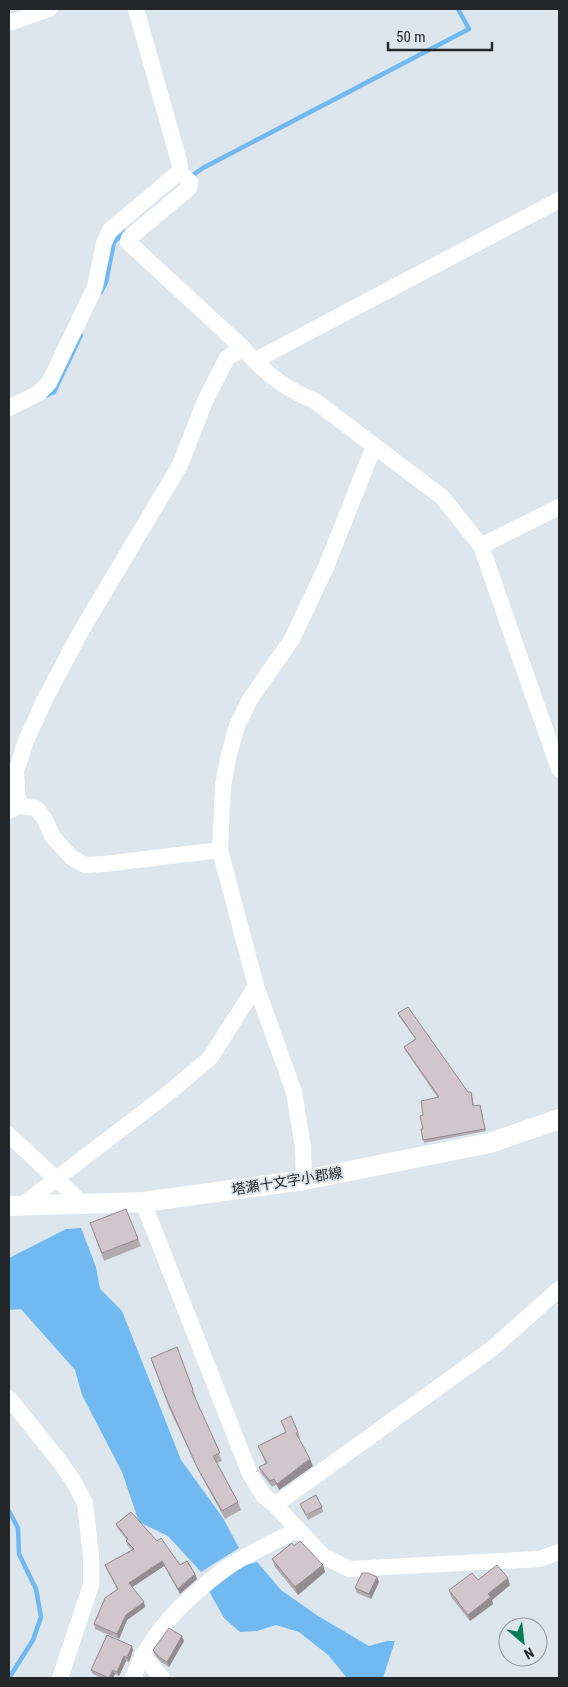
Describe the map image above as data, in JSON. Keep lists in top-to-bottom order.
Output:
{
  "streets": {
    "main road": ["塔瀬十文字小郡線"]
  },
  "scale_bar": "50 m",
  "north": "bottom right"
}
